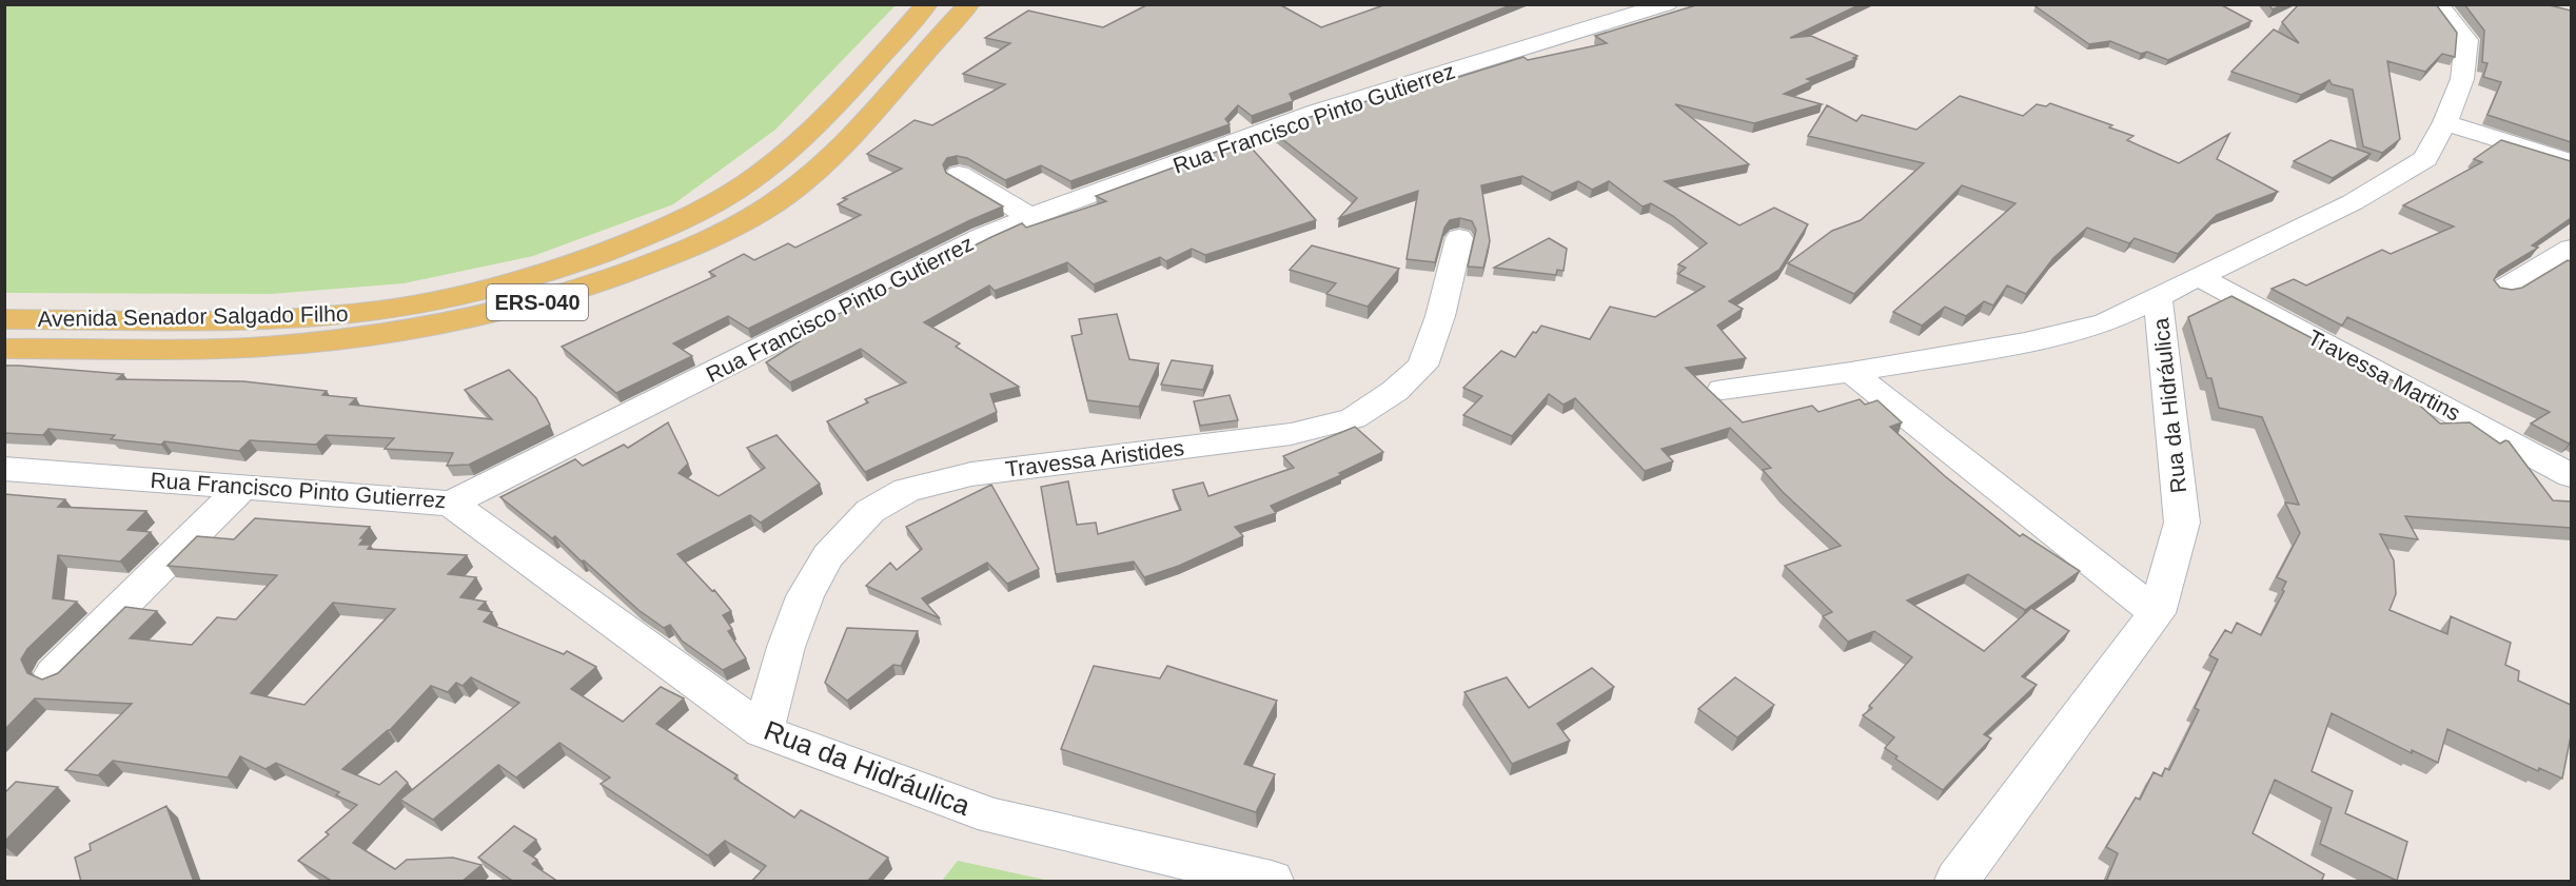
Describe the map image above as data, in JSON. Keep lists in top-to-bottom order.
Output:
{
  "streets": {
    "main road": ["ERS-040", "Avenida Senador Salgado Filho"],
    "street": [
      "Rua Francisco Pinto Gutierrez",
      "Travessa Martins",
      "Rua da Hidráulica",
      "Travessa Aristides"
    ]
  },
  "crossings": [
    ["Rua Francisco Pinto Gutierrez", "Rua da Hidráulica"],
    ["Travessa Martins", "Rua da Hidráulica"],
    ["Rua da Hidráulica", "Travessa Aristides"]
  ]
}
